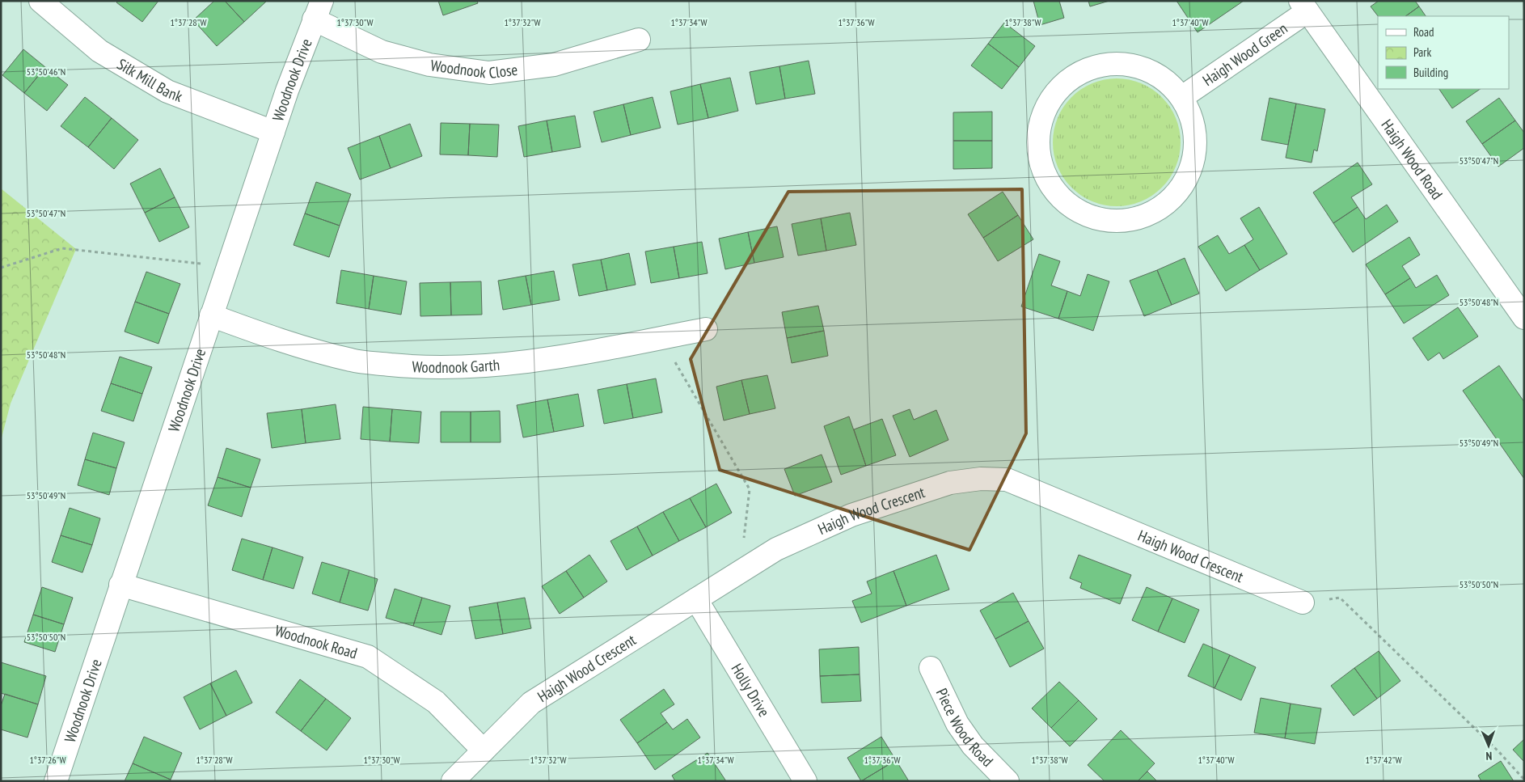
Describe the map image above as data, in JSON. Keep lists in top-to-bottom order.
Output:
{
  "streets": {
    "street": [
      "Haigh Wood Green",
      "Woodnook Close",
      "Silk Mill Bank",
      "Woodnook Drive",
      "Haigh Wood Road",
      "Woodnook Garth",
      "Haigh Wood Crescent",
      "Woodnook Road",
      "Holly Drive",
      "Piece Wood Road"
    ]
  },
  "crossings": [
    ["Haigh Wood Green", "Haigh Wood Road"],
    ["Woodnook Close", "Woodnook Drive"],
    ["Silk Mill Bank", "Woodnook Drive"],
    ["Woodnook Drive", "Woodnook Garth"],
    ["Woodnook Drive", "Woodnook Road"],
    ["Haigh Wood Crescent", "Woodnook Road"],
    ["Haigh Wood Crescent", "Holly Drive"]
  ],
  "legend": ["Road", "Park", "Building"],
  "north": "bottom",
  "coordinates": [
    "1°37'28\"W",
    "1°37'30\"W",
    "1°37'32\"W",
    "1°37'34\"W",
    "1°37'36\"W",
    "1°37'38\"W",
    "1°37'40\"W",
    "53°50'46\"N",
    "53°50'47\"N",
    "53°50'48\"N",
    "53°50'49\"N",
    "53°50'50\"N",
    "1°37'26\"W",
    "1°37'42\"W"
  ]
}
